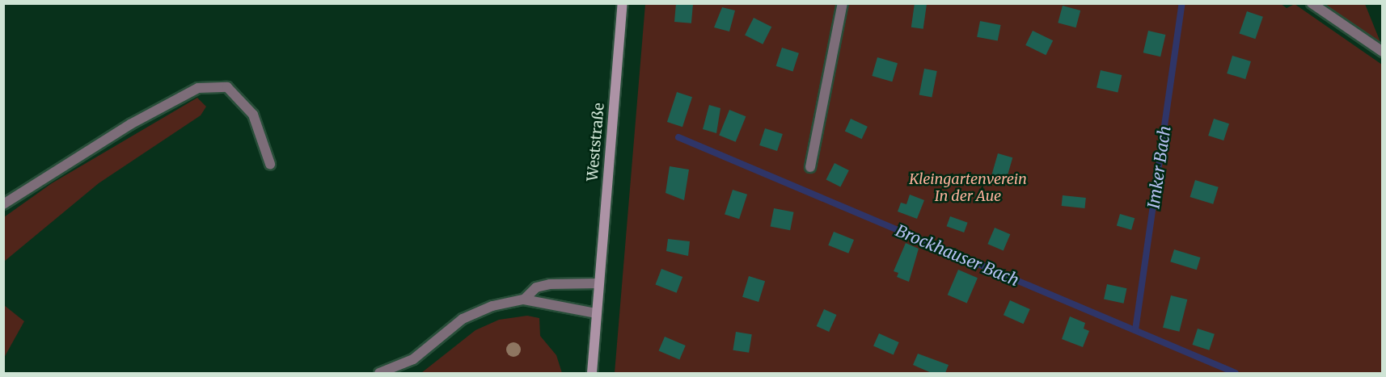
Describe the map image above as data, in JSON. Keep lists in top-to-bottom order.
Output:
{
  "streets": {
    "street": ["Weststraße"]
  },
  "water": ["Imker Bach", "Brockhauser Bach"],
  "parks": ["Kleingartenverein In der Aue"]
}
